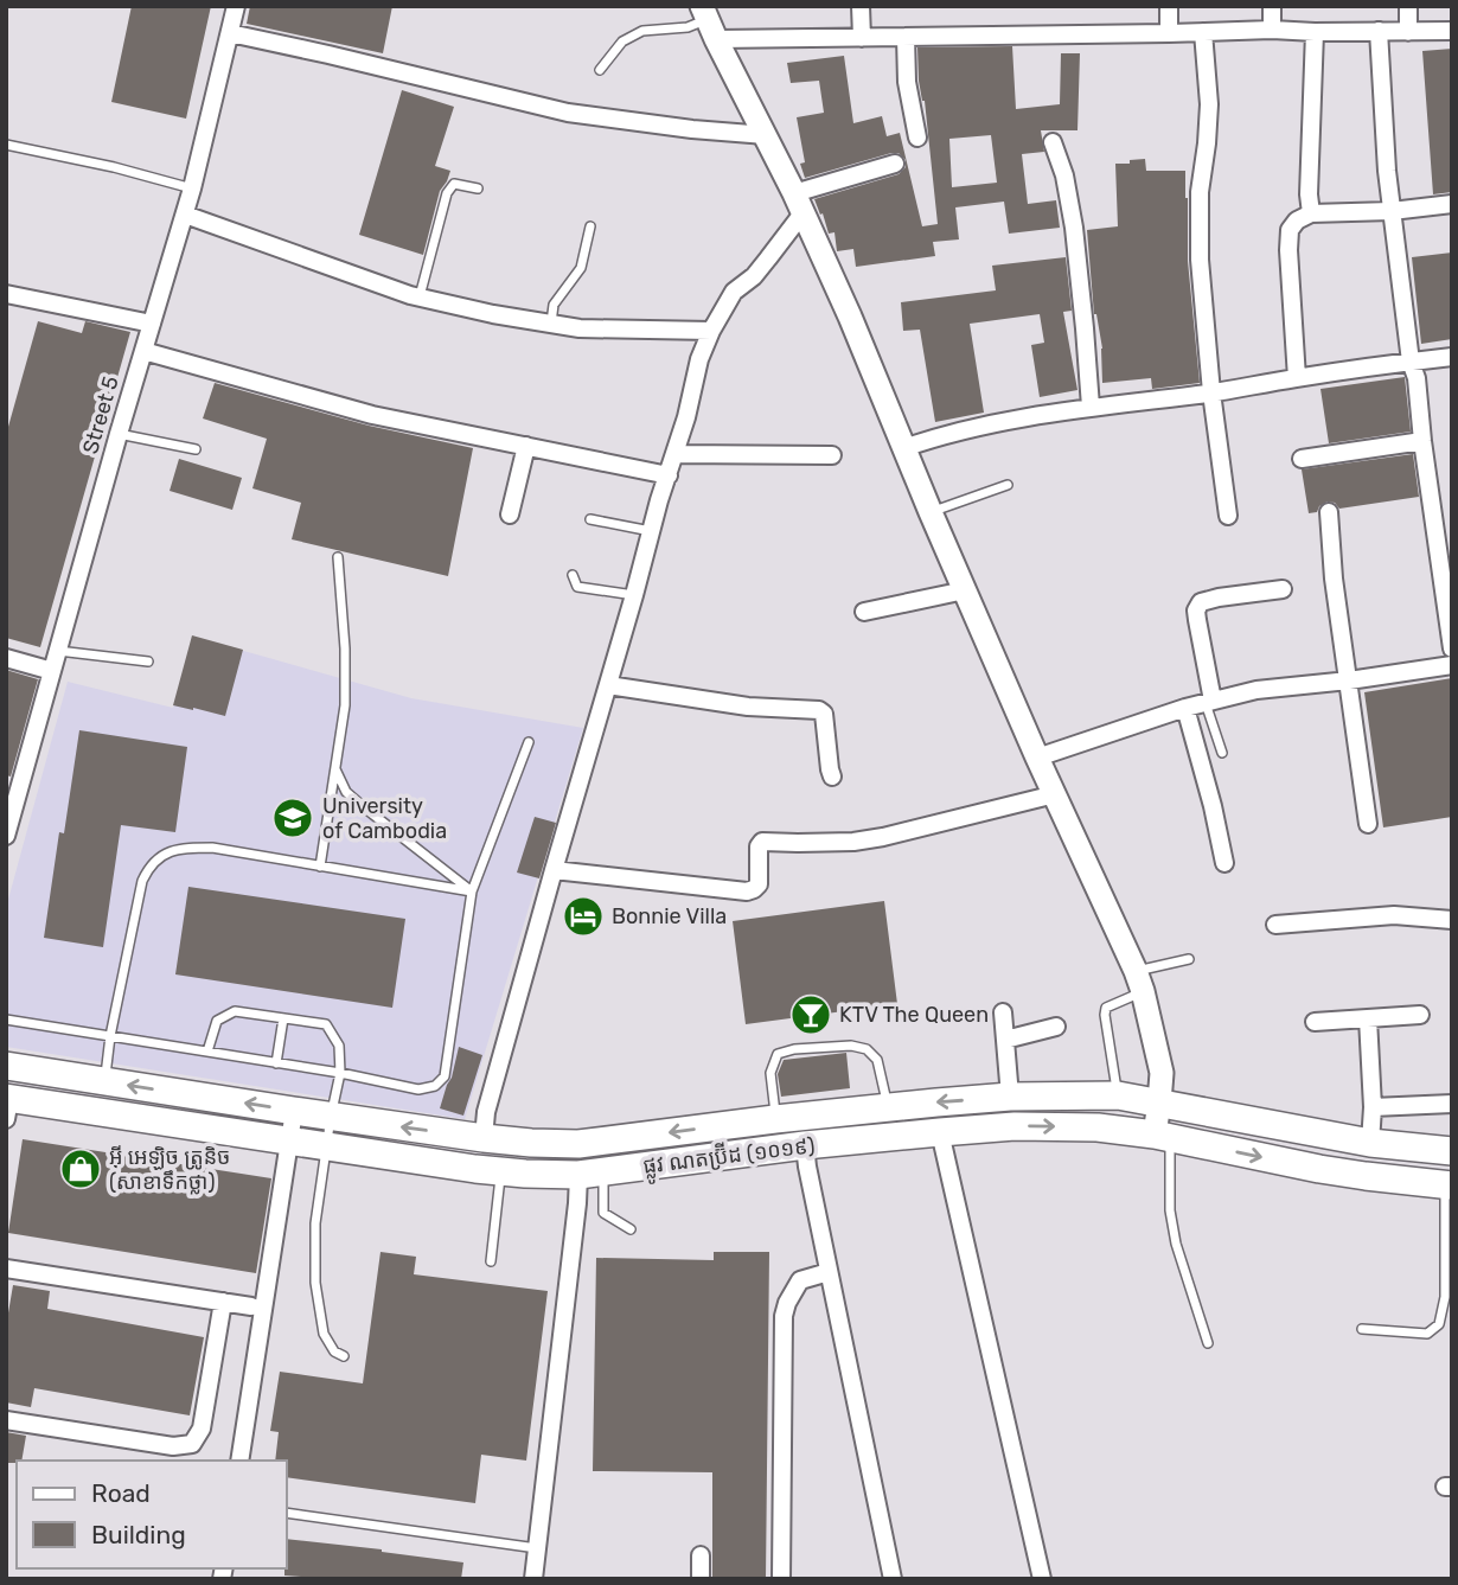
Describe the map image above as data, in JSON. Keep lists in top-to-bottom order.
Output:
{
  "streets": {
    "main road": ["ផ្លូវ ណតប្រ៊ីដ (១០១៩)"],
    "street": ["Street 5"]
  },
  "places": {
    "school or university": ["University of Cambodia"],
    "hotel": ["Bonnie Villa"],
    "bar": ["KTV The Queen"],
    "shop": ["អ៊ី អេឡិច ត្រូនិច (សាខាទឹកថ្លា)"]
  },
  "legend": ["Road", "Building"]
}
